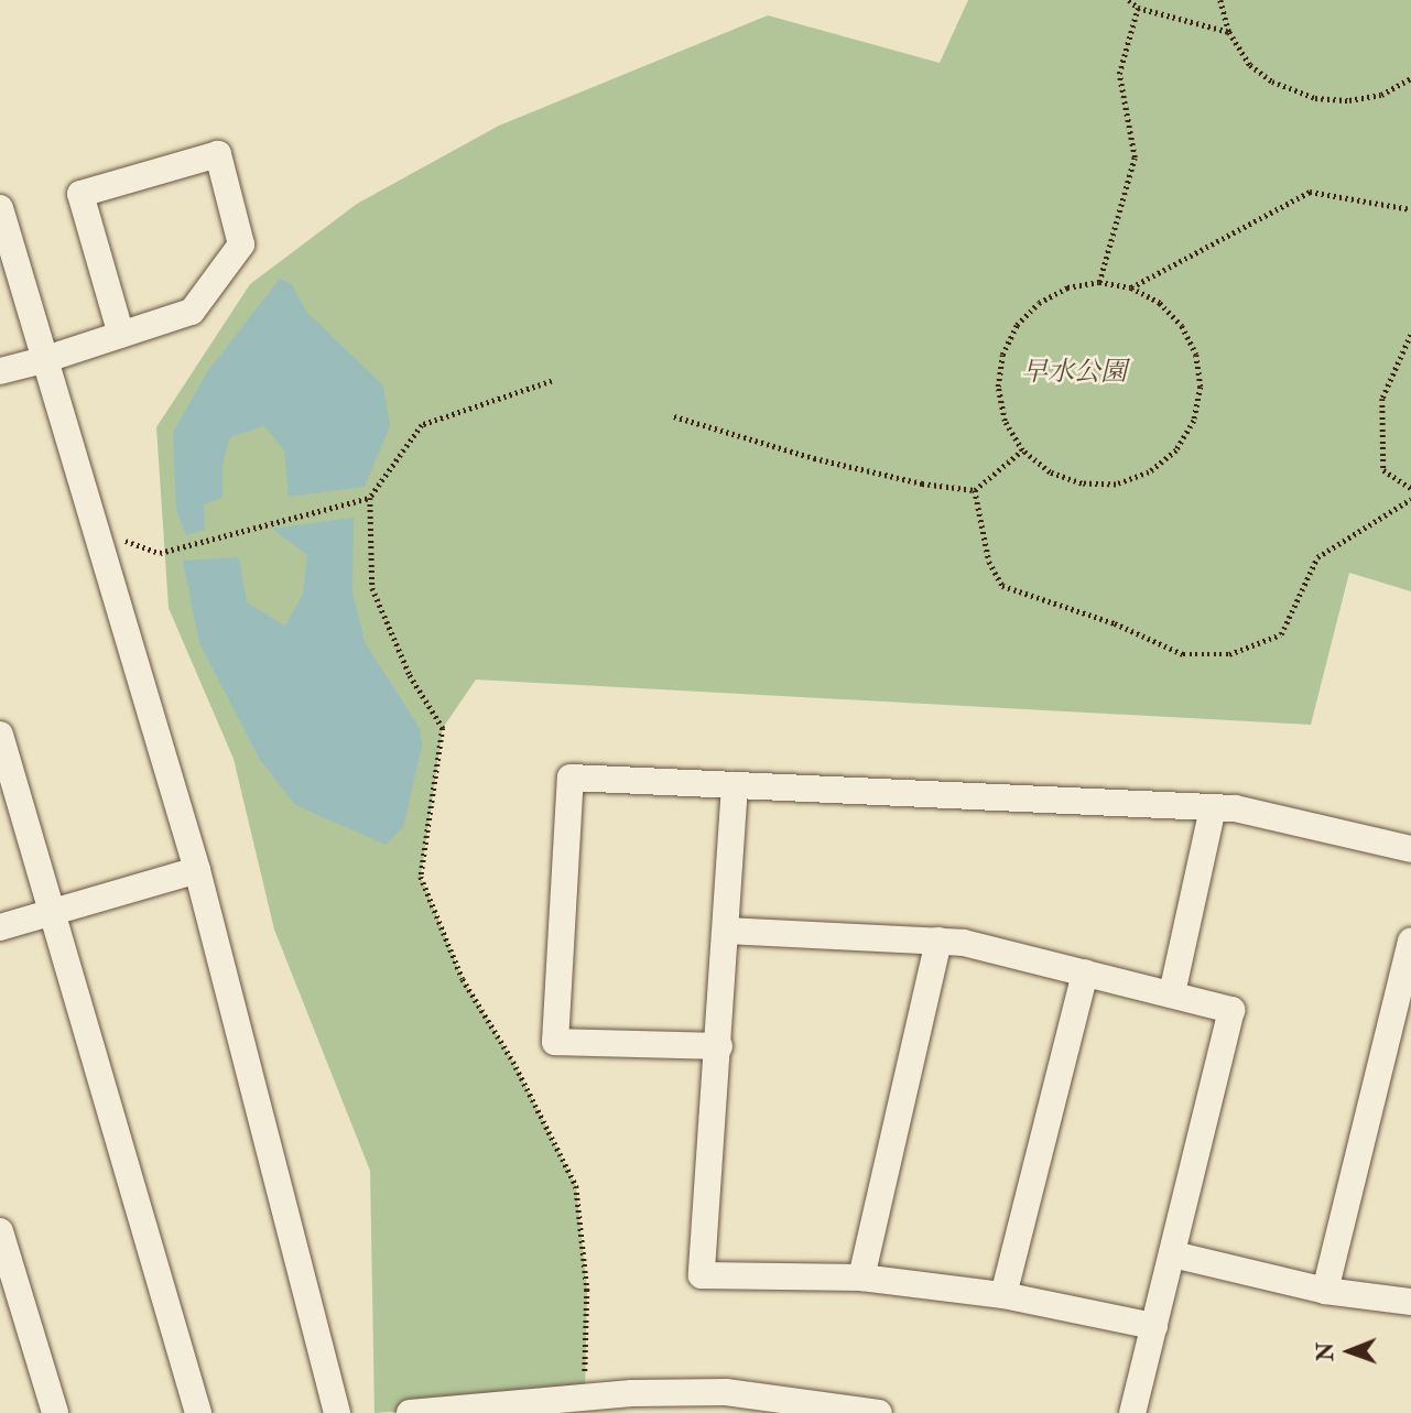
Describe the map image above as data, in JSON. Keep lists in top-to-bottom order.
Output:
{
  "parks": ["早水公園"],
  "north": "left"
}
